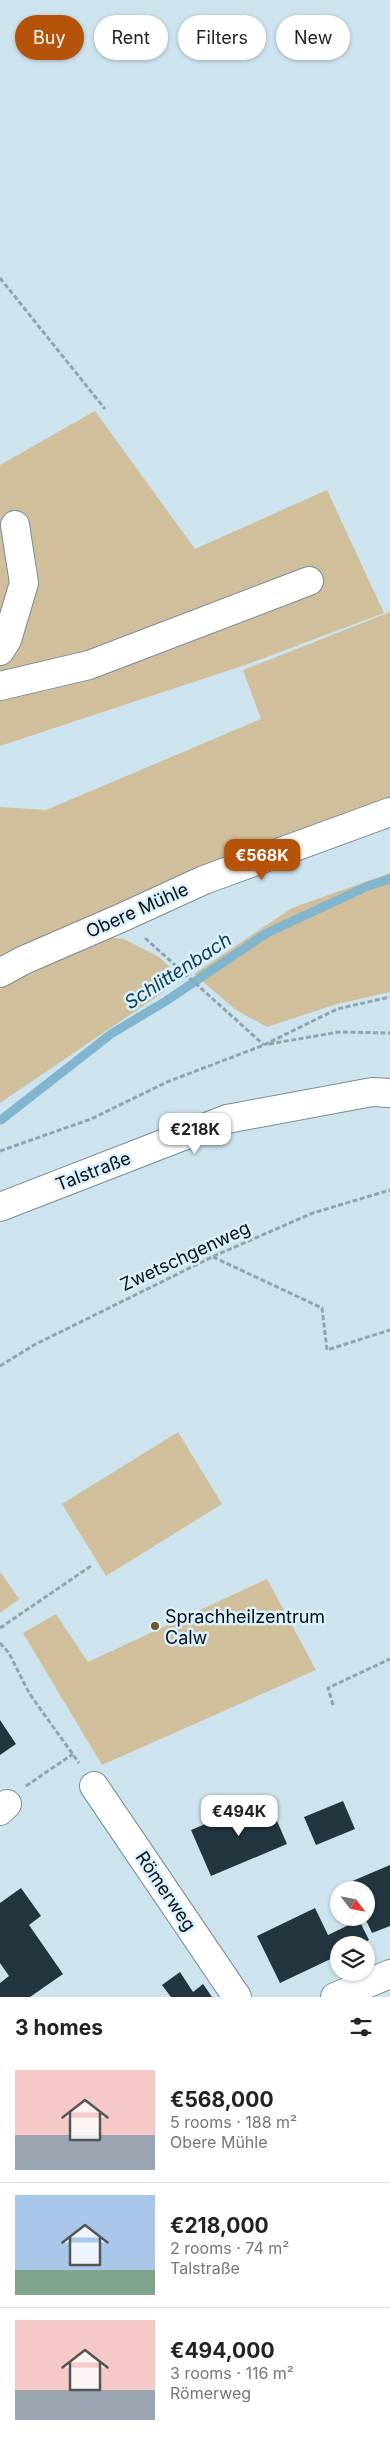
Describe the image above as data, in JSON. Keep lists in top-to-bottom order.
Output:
{
  "streets": {
    "street": ["Obere Mühle", "Talstraße", "Römerweg"],
    "path": ["Zwetschgenweg"]
  },
  "water": ["Schlittenbach"],
  "places": ["Sprachheilzentrum Calw"],
  "north": "bottom right",
  "page": {
    "chip": [
      "Buy",
      "Rent",
      "Filters",
      "New"
    ],
    "price": ["€568K", "€218K", "€494K"],
    "heading": "3 homes",
    "list": [
      {
        "name": "€568,000",
        "note": "5 rooms · 188 m² · Obere Mühle"
      },
      {
        "name": "€218,000",
        "note": "2 rooms · 74 m² · Talstraße"
      },
      {
        "name": "€494,000",
        "note": "3 rooms · 116 m² · Römerweg"
      }
    ]
  }
}
